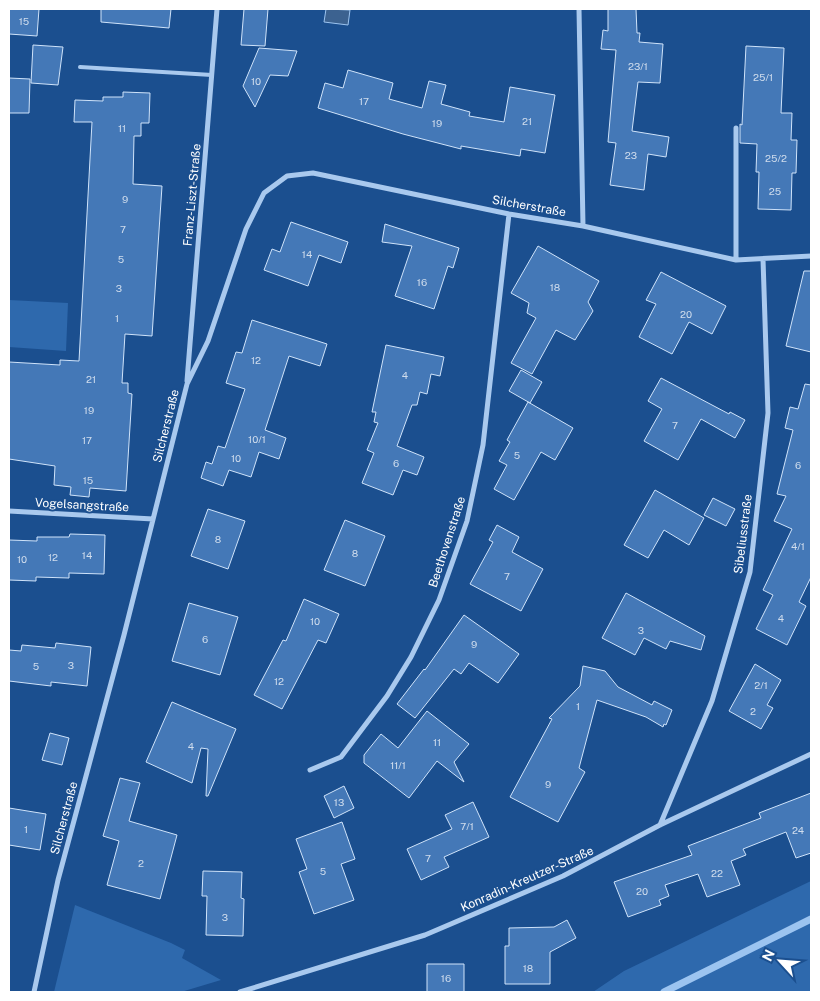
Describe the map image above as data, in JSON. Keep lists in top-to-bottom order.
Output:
{
  "streets": {
    "street": [
      "Franz-Liszt-Straße",
      "Silcherstraße",
      "Vogelsangstraße",
      "Sibeliusstraße",
      "Beethovenstraße",
      "Konradin-Kreutzer-Straße"
    ]
  },
  "crossings": [
    ["Franz-Liszt-Straße", "Silcherstraße"],
    ["Silcherstraße", "Vogelsangstraße"],
    ["Silcherstraße", "Sibeliusstraße"],
    ["Silcherstraße", "Beethovenstraße"],
    ["Sibeliusstraße", "Konradin-Kreutzer-Straße"]
  ],
  "house_numbers": [
    "15",
    "23/1",
    "25/1",
    "10",
    "17",
    "21",
    "19",
    "11",
    "23",
    "25/2",
    "25",
    "9",
    "7",
    "14",
    "5",
    "16",
    "18",
    "3",
    "20",
    "1",
    "12",
    "4",
    "21",
    "19",
    "7",
    "10/1",
    "17",
    "5",
    "10",
    "6",
    "6",
    "15",
    "8",
    "4/1",
    "8",
    "14",
    "12",
    "10",
    "7",
    "4",
    "10",
    "3",
    "6",
    "9",
    "3",
    "5",
    "12",
    "2/1",
    "1",
    "2",
    "11",
    "4",
    "11/1",
    "9",
    "13",
    "7/1",
    "1",
    "24",
    "7",
    "2",
    "5",
    "22",
    "20",
    "3",
    "18",
    "16"
  ],
  "north": "top left"
}
